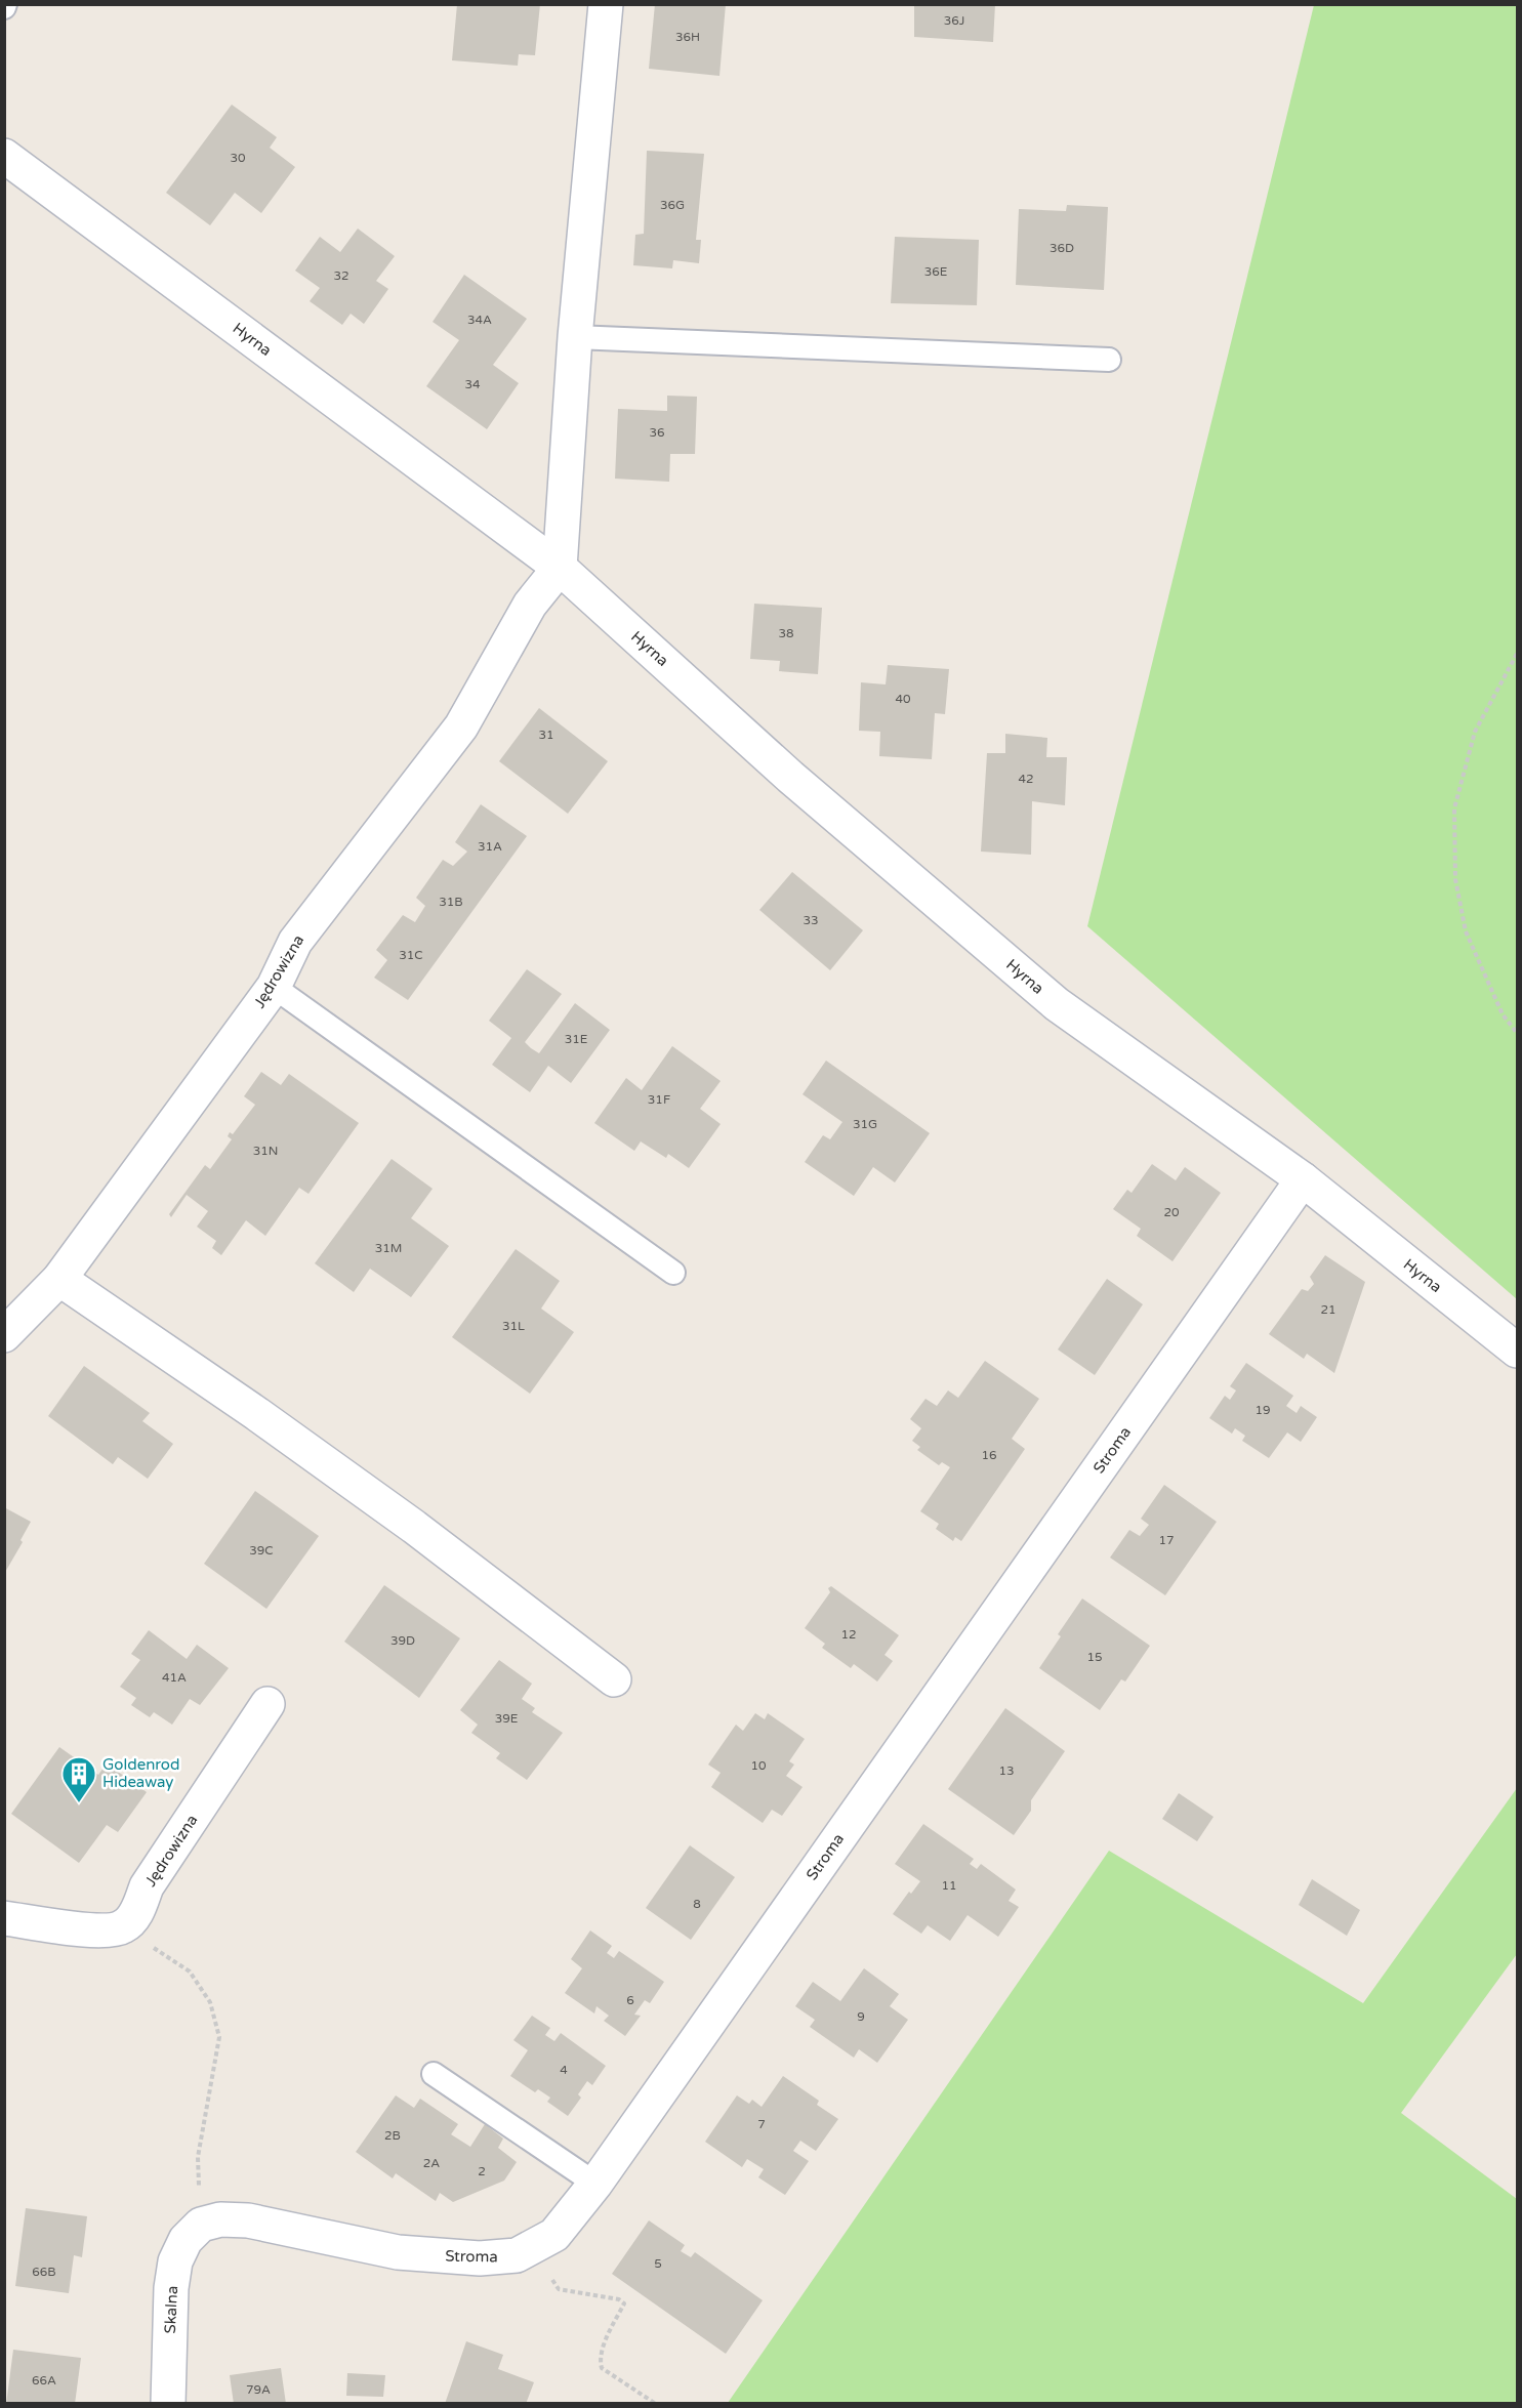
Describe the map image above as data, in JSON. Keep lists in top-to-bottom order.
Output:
{
  "streets": {
    "street": [
      "Hyrna",
      "Jędrowizna",
      "Stroma",
      "Skalna"
    ]
  },
  "crossings": [
    ["Hyrna", "Jędrowizna"],
    ["Hyrna", "Stroma"],
    ["Stroma", "Skalna"]
  ],
  "places": {
    "building": ["Goldenrod Hideaway"]
  },
  "house_numbers": [
    "36J",
    "36H",
    "30",
    "36G",
    "36D",
    "36E",
    "32",
    "34A",
    "34",
    "36",
    "38",
    "40",
    "31",
    "42",
    "31A",
    "31B",
    "33",
    "31C",
    "31E",
    "31F",
    "31G",
    "31N",
    "20",
    "31M",
    "21",
    "31L",
    "19",
    "16",
    "17",
    "39C",
    "12",
    "39D",
    "15",
    "41A",
    "39E",
    "10",
    "13",
    "11",
    "8",
    "6",
    "9",
    "4",
    "7",
    "2B",
    "2A",
    "2",
    "5",
    "66B",
    "66A",
    "79A"
  ]
}
